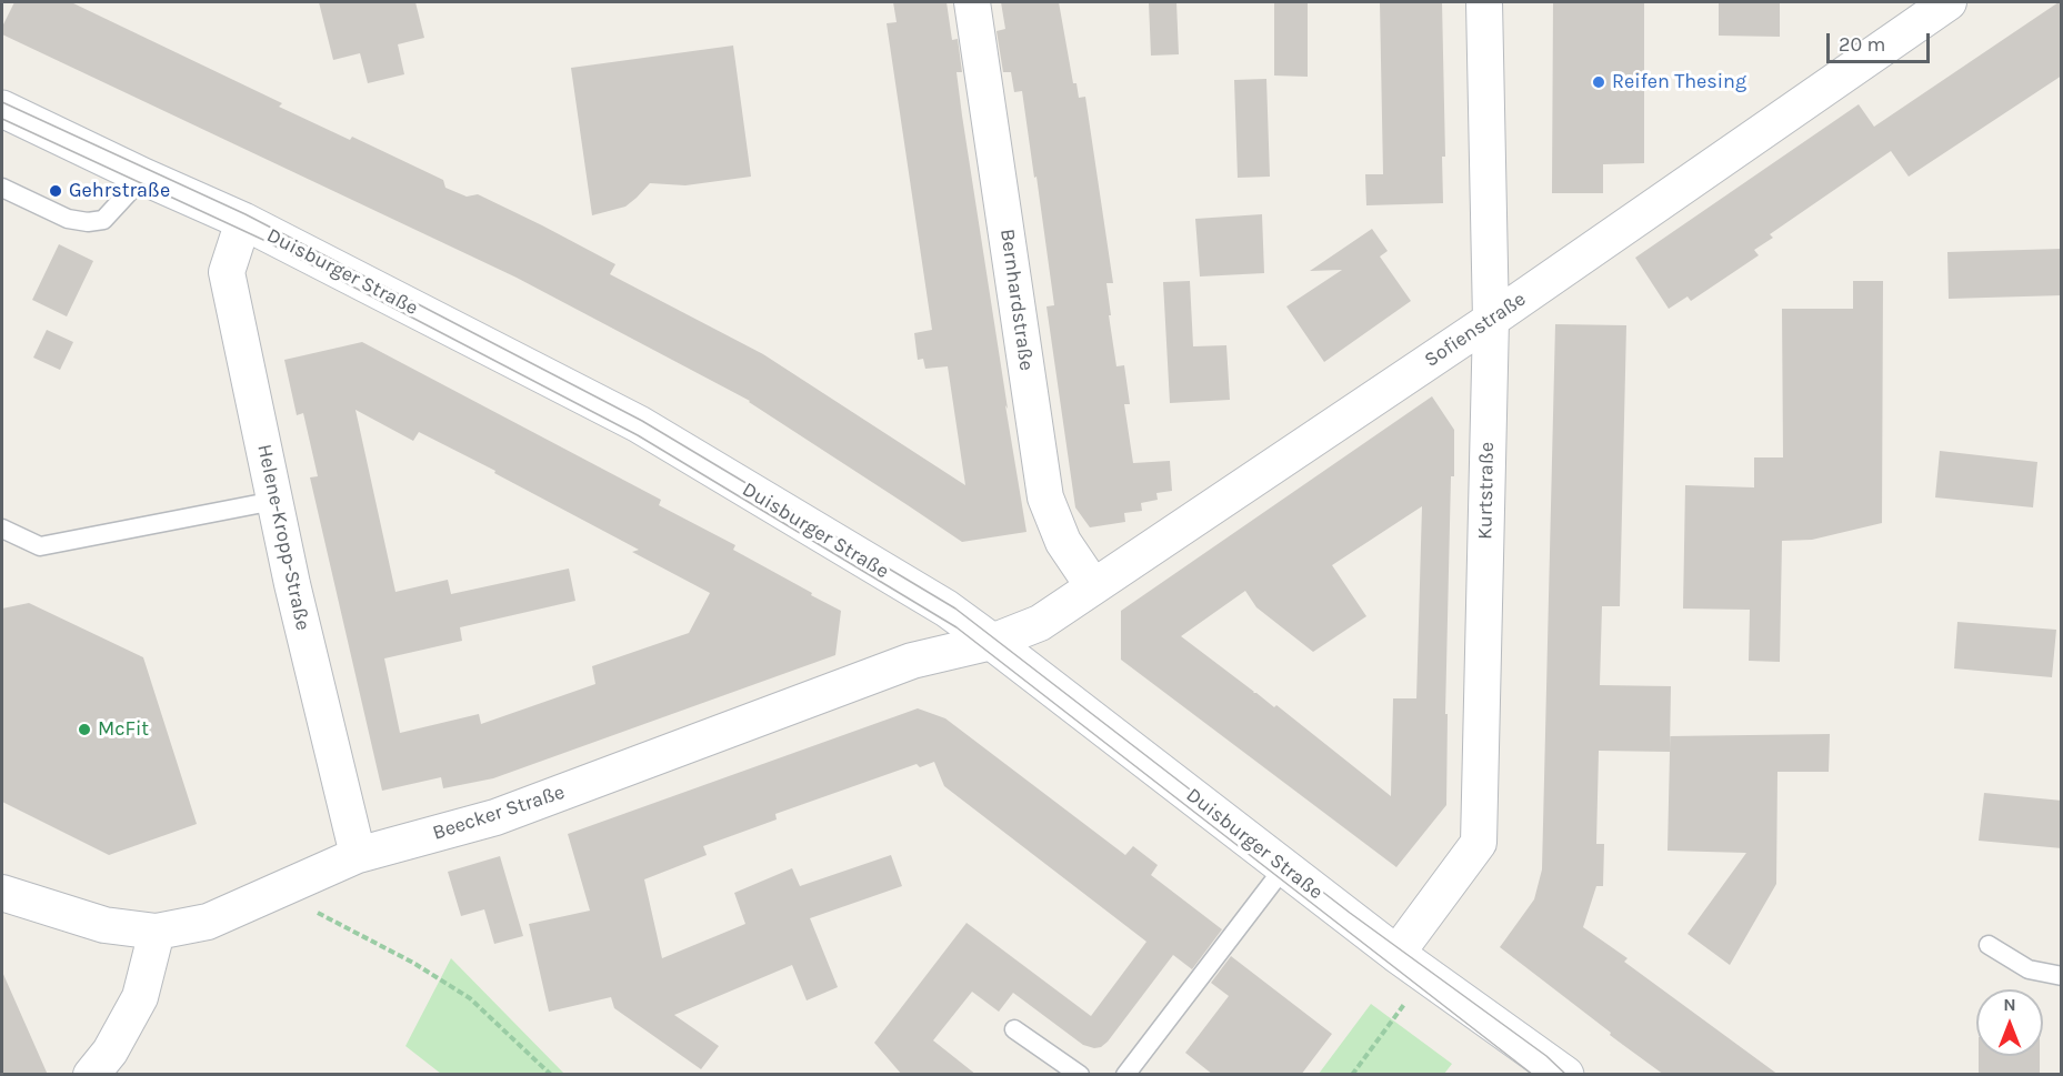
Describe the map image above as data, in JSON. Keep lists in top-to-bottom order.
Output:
{
  "streets": {
    "main road": ["Duisburger Straße"],
    "street": [
      "Bernhardstraße",
      "Sofienstraße",
      "Kurtstraße",
      "Helene-Kropp-Straße",
      "Beecker Straße"
    ]
  },
  "crossings": [
    ["Duisburger Straße", "Sofienstraße"],
    ["Duisburger Straße", "Kurtstraße"],
    ["Duisburger Straße", "Helene-Kropp-Straße"],
    ["Duisburger Straße", "Beecker Straße"],
    ["Bernhardstraße", "Sofienstraße"],
    ["Sofienstraße", "Kurtstraße"],
    ["Sofienstraße", "Beecker Straße"],
    ["Helene-Kropp-Straße", "Beecker Straße"]
  ],
  "places": ["Reifen Thesing", "Gehrstraße", "McFit"],
  "scale_bar": "20 m",
  "north": "top"
}
